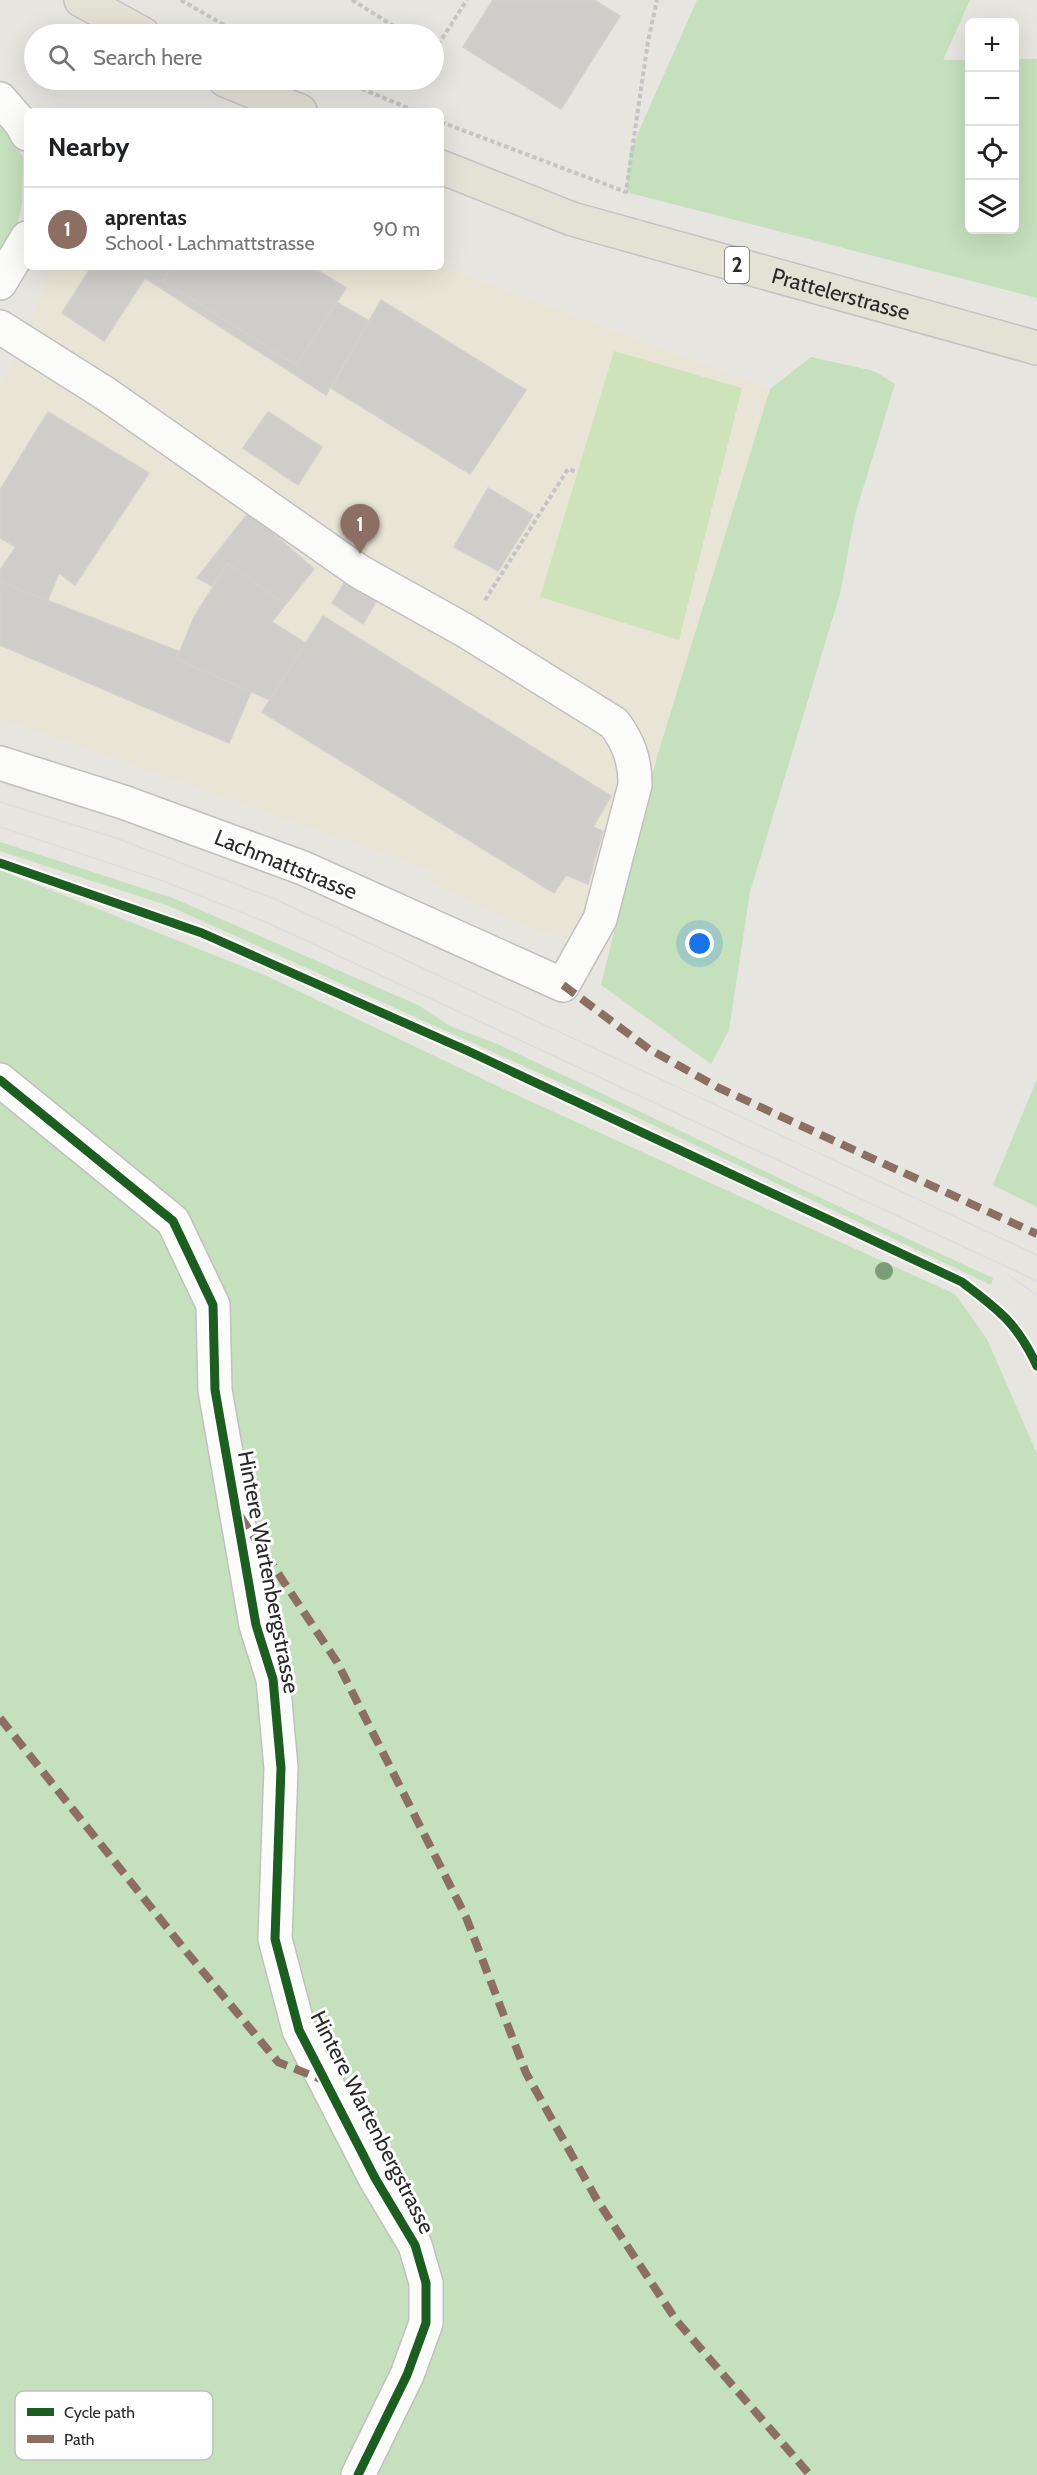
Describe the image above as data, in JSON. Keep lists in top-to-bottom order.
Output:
{
  "streets": {
    "main road": ["2", "Prattelerstrasse"],
    "street": ["Lachmattstrasse", "Hintere Wartenbergstrasse"]
  },
  "legend": ["Cycle path", "Path"],
  "page": {
    "map_buttons": ["+", "−"],
    "search": "Search here",
    "heading": "Nearby",
    "list": [
      {
        "mark": "1",
        "name": "aprentas",
        "note": "School · Lachmattstrasse",
        "value": "90 m"
      }
    ],
    "pins": "1"
  }
}
